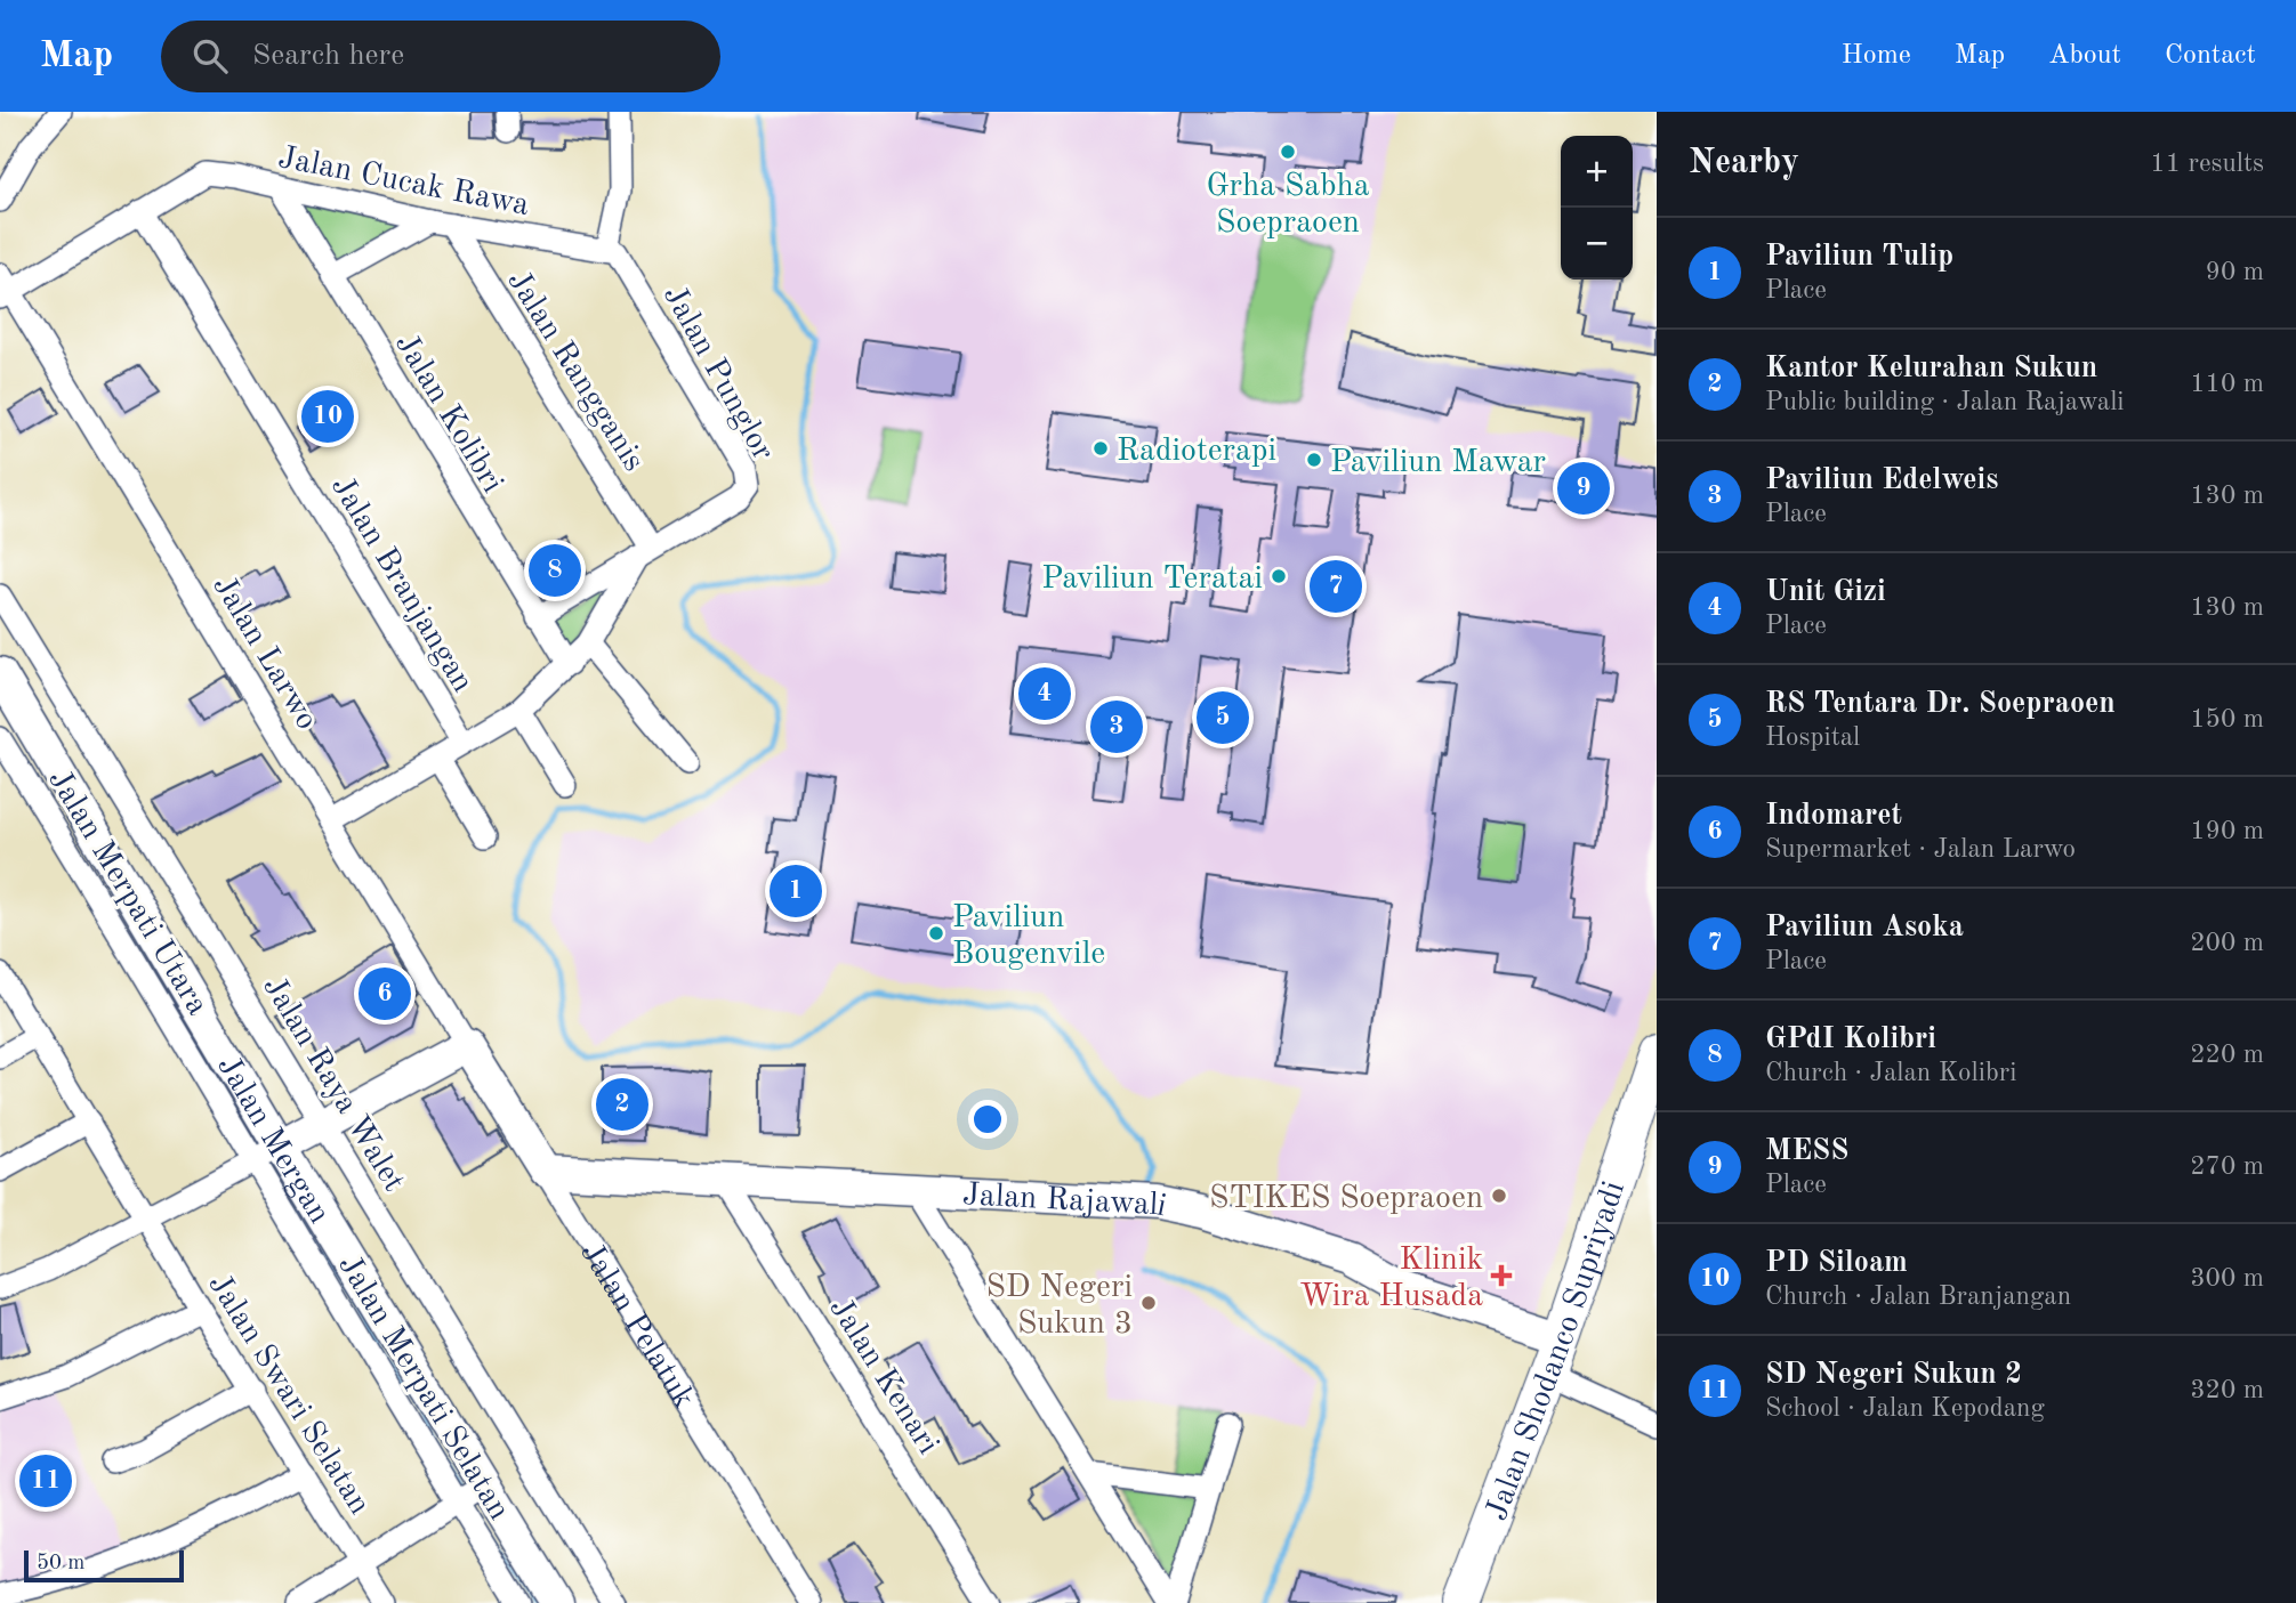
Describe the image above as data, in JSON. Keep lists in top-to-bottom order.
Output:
{
  "streets": {
    "main road": ["Jalan Shodanco Supriyadi"],
    "street": [
      "Jalan Cucak Rawa",
      "Jalan Rangganis",
      "Jalan Punglor",
      "Jalan Kolibri",
      "Jalan Branjangan",
      "Jalan Larwo",
      "Jalan Merpati Utara",
      "Jalan Raya Walet",
      "Jalan Mergan",
      "Jalan Rajawali",
      "Jalan Pelatuk",
      "Jalan Kenari",
      "Jalan Merpati Selatan",
      "Jalan Swari Selatan"
    ]
  },
  "crossings": [
    ["Jalan Cucak Rawa", "Jalan Rangganis"],
    ["Jalan Cucak Rawa", "Jalan Punglor"],
    ["Jalan Cucak Rawa", "Jalan Kolibri"],
    ["Jalan Cucak Rawa", "Jalan Branjangan"],
    ["Jalan Cucak Rawa", "Jalan Larwo"],
    ["Jalan Rangganis", "Jalan Punglor"],
    ["Jalan Larwo", "Jalan Pelatuk"],
    ["Jalan Merpati Utara", "Jalan Mergan"],
    ["Jalan Merpati Utara", "Jalan Merpati Selatan"],
    ["Jalan Mergan", "Jalan Merpati Selatan"],
    ["Jalan Rajawali", "Jalan Pelatuk"],
    ["Jalan Rajawali", "Jalan Shodanco Supriyadi"],
    ["Jalan Rajawali", "Jalan Kenari"]
  ],
  "places": {
    "other": [
      "Grha Sabha Soepraoen",
      "Radioterapi",
      "Paviliun Mawar",
      "Paviliun Teratai",
      "Paviliun Bougenvile",
      "STIKES Soepraoen",
      "SD Negeri Sukun 3"
    ],
    "health": ["Klinik Wira Husada"]
  },
  "scale_bar": "50 m",
  "page": {
    "header": "Map",
    "search": "Search here",
    "nav": [
      "Home",
      "Map",
      "About",
      "Contact"
    ],
    "heading": ["Nearby", "11 results"],
    "map_buttons": ["+", "−"],
    "list": [
      {
        "mark": "1",
        "name": "Paviliun Tulip",
        "note": "Place",
        "value": "90 m"
      },
      {
        "mark": "2",
        "name": "Kantor Kelurahan Sukun",
        "note": "Public building · Jalan Rajawali",
        "value": "110 m"
      },
      {
        "mark": "3",
        "name": "Paviliun Edelweis",
        "note": "Place",
        "value": "130 m"
      },
      {
        "mark": "4",
        "name": "Unit Gizi",
        "note": "Place",
        "value": "130 m"
      },
      {
        "mark": "5",
        "name": "RS Tentara Dr. Soepraoen",
        "note": "Hospital",
        "value": "150 m"
      },
      {
        "mark": "6",
        "name": "Indomaret",
        "note": "Supermarket · Jalan Larwo",
        "value": "190 m"
      },
      {
        "mark": "7",
        "name": "Paviliun Asoka",
        "note": "Place",
        "value": "200 m"
      },
      {
        "mark": "8",
        "name": "GPdI Kolibri",
        "note": "Church · Jalan Kolibri",
        "value": "220 m"
      },
      {
        "mark": "9",
        "name": "MESS",
        "note": "Place",
        "value": "270 m"
      },
      {
        "mark": "10",
        "name": "PD Siloam",
        "note": "Church · Jalan Branjangan",
        "value": "300 m"
      },
      {
        "mark": "11",
        "name": "SD Negeri Sukun 2",
        "note": "School · Jalan Kepodang",
        "value": "320 m"
      }
    ],
    "pins": [
      "10",
      "9",
      "8",
      "7",
      "4",
      "5",
      "3",
      "1",
      "6",
      "2",
      "11"
    ],
    "scale": "50 m"
  }
}
